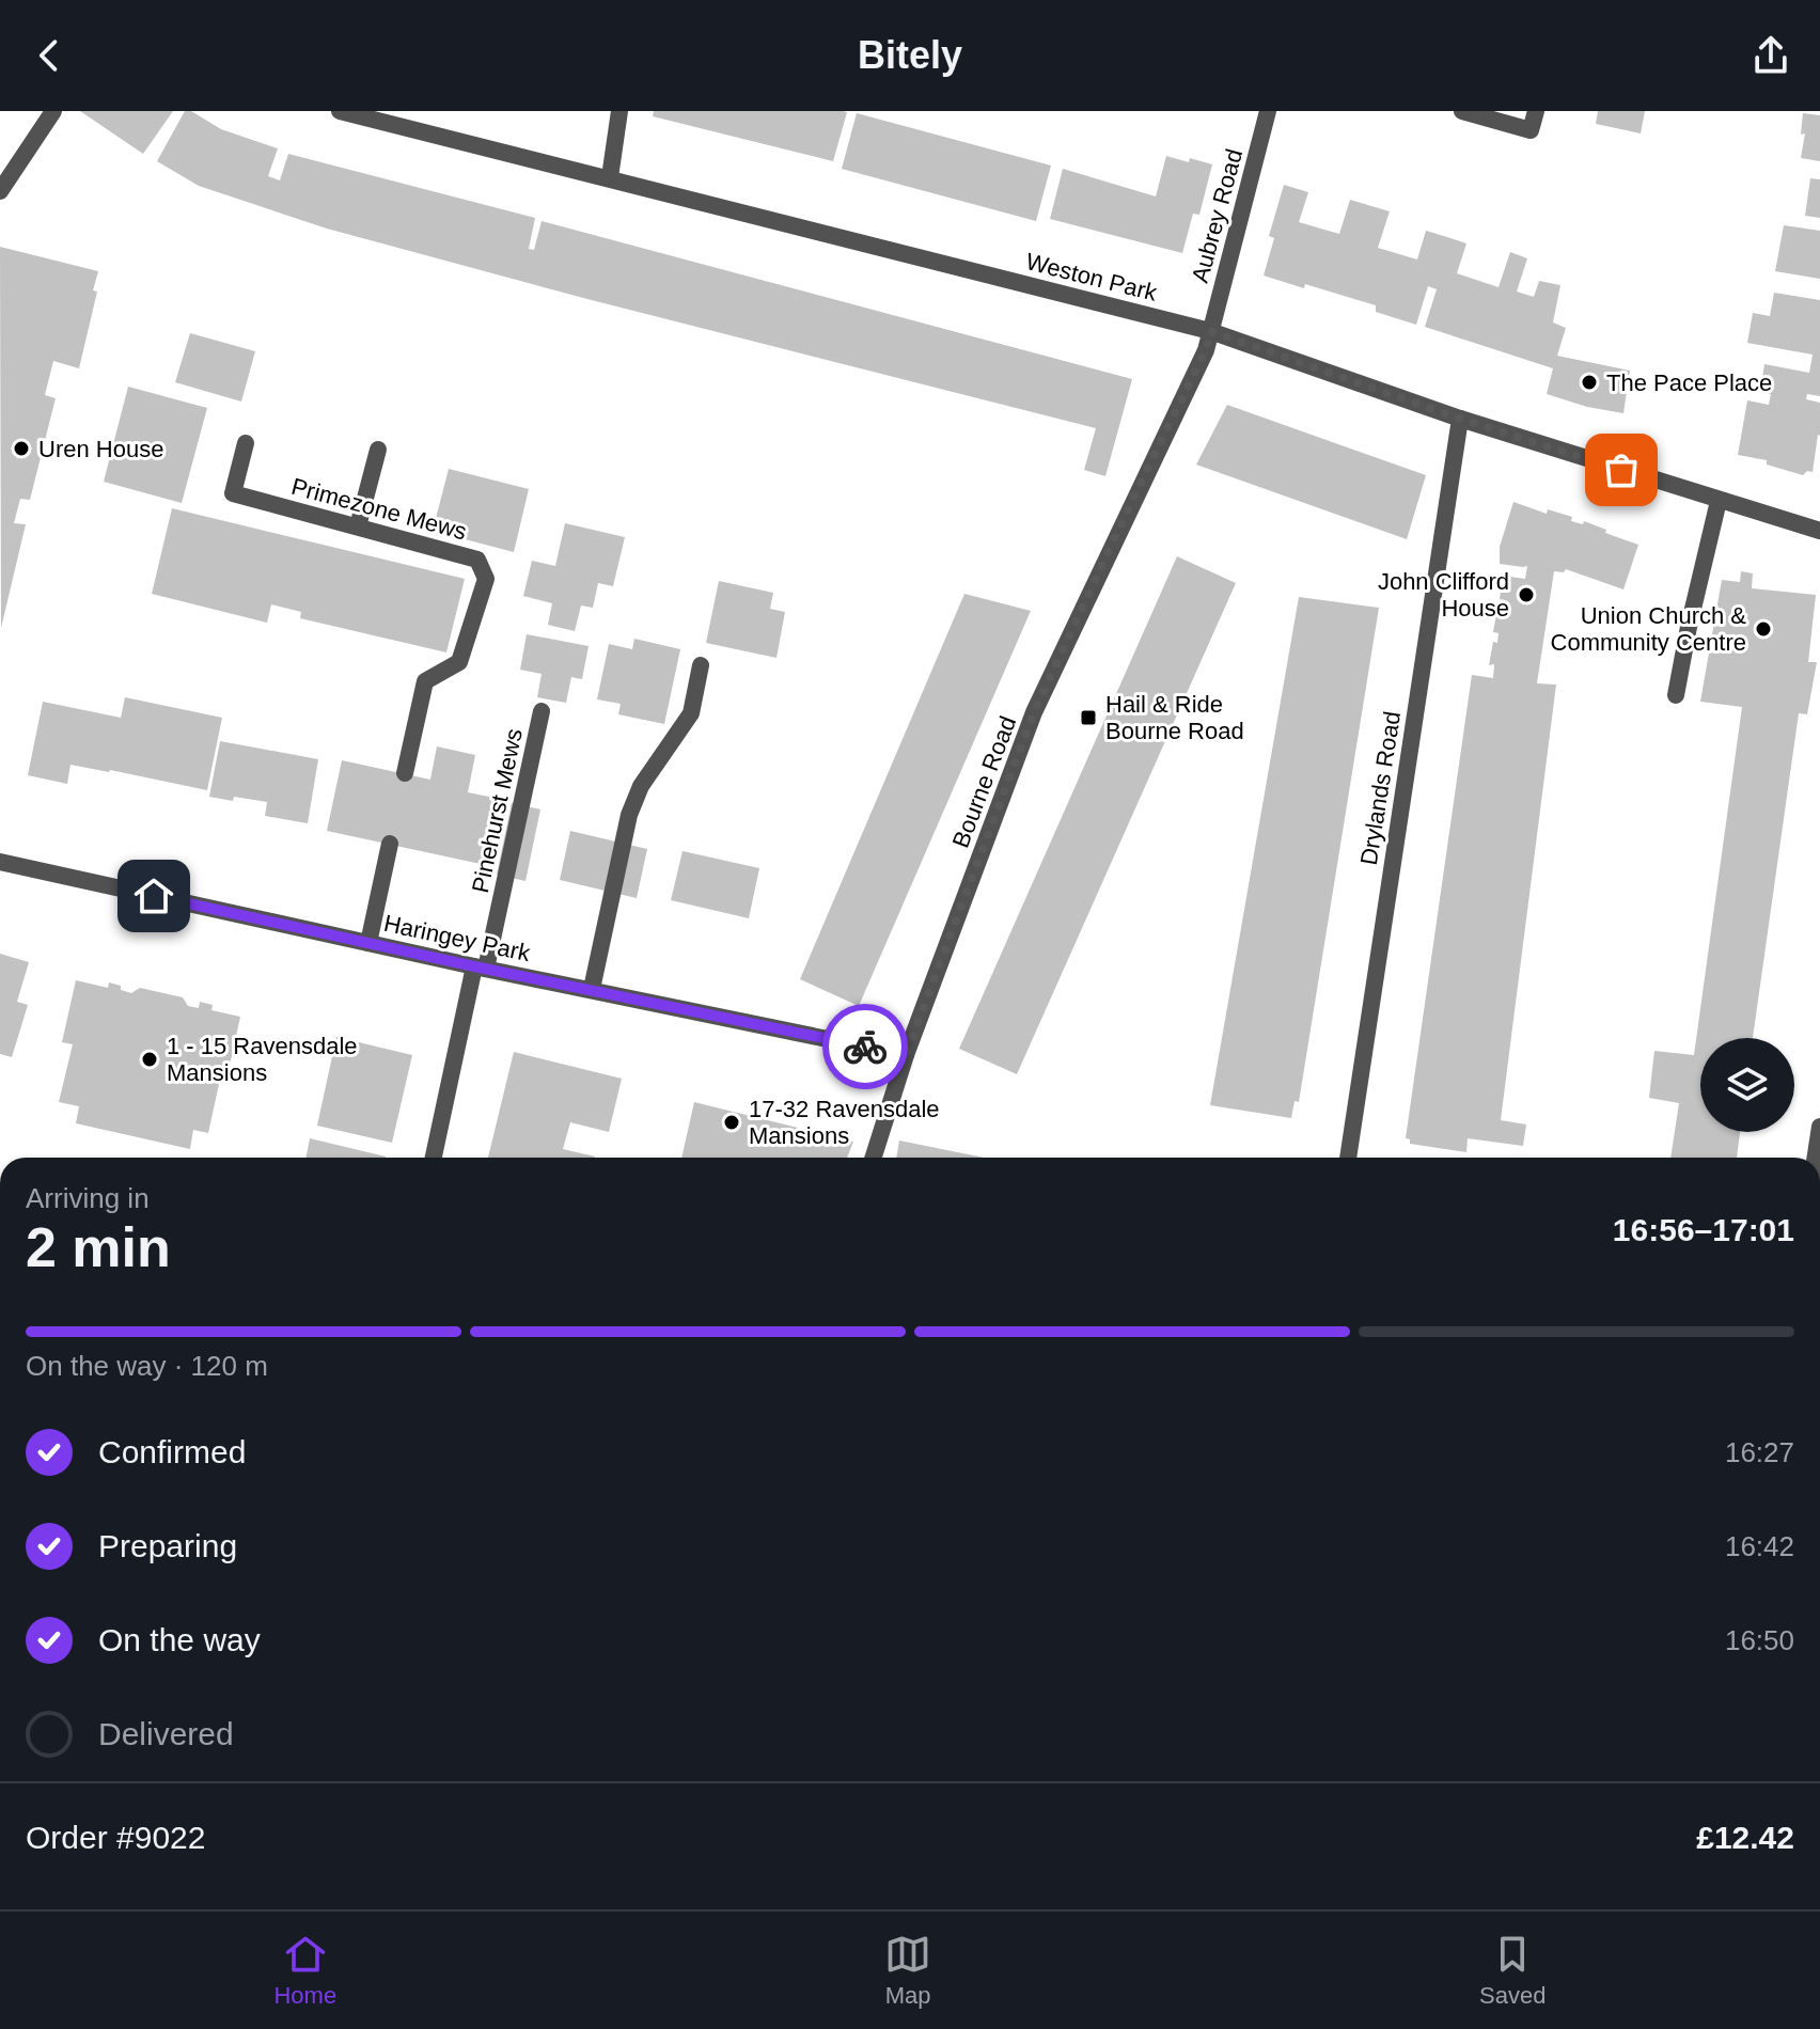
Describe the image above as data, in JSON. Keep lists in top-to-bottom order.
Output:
{
  "streets": {
    "street": [
      "Aubrey Road",
      "Weston Park",
      "Primezone Mews",
      "Bourne Road",
      "Drylands Road",
      "Pinehurst Mews",
      "Haringey Park"
    ]
  },
  "crossings": [
    ["Aubrey Road", "Weston Park"],
    ["Aubrey Road", "Bourne Road"],
    ["Weston Park", "Bourne Road"],
    ["Weston Park", "Drylands Road"],
    ["Bourne Road", "Haringey Park"],
    ["Pinehurst Mews", "Haringey Park"]
  ],
  "places": {
    "other": [
      "The Pace Place",
      "Uren House",
      "John Clifford House",
      "Union Church & Community Centre",
      "1 - 15 Ravensdale Mansions",
      "17-32 Ravensdale Mansions"
    ],
    "transit": ["Hail & Ride Bourne Road"]
  },
  "page": {
    "header": "Bitely",
    "heading": ["2 min", "Arriving in", "16:56–17:01"],
    "panel": ["Order #9022", "£12.42"],
    "bar": "On the way · 120 m",
    "list": [
      ["Confirmed", "16:27"],
      ["Preparing", "16:42"],
      ["On the way", "16:50"],
      "Delivered"
    ],
    "tabs": ["Home", "Map", "Saved"]
  }
}
